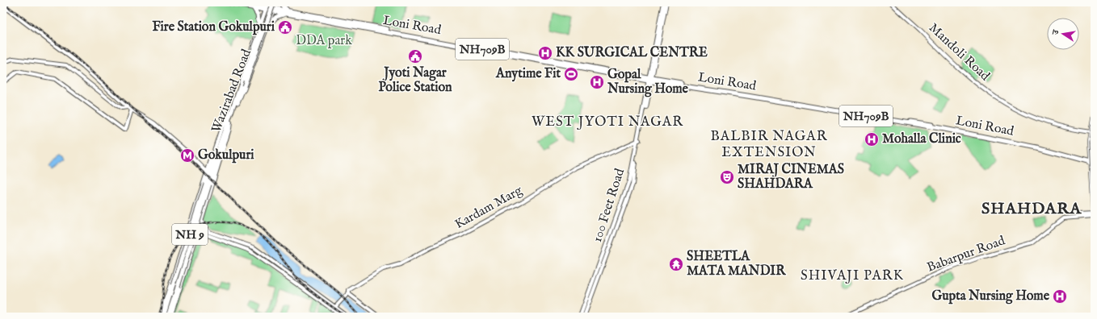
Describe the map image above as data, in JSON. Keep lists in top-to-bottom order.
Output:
{
  "streets": {
    "highway": [
      "Loni Road",
      "NH709B",
      "Wazirabad Road",
      "NH 9"
    ],
    "street": [
      "Mandoli Road",
      "100 Feet Road",
      "Kardam Marg",
      "Babarpur Road"
    ]
  },
  "crossings": [
    ["Loni Road", "Wazirabad Road"],
    ["Loni Road", "100 Feet Road"],
    ["Wazirabad Road", "NH 9"],
    ["100 Feet Road", "Kardam Marg"]
  ],
  "districts": [
    "WEST JYOTI NAGAR",
    "BALBIR NAGAR EXTENSION",
    "SHAHDARA",
    "SHIVAJI PARK"
  ],
  "parks": ["DDA park"],
  "places": {
    "public building": ["Fire Station Gokulpuri", "Jyoti Nagar Police Station"],
    "hospital": [
      "KK SURGICAL CENTRE",
      "Gopal Nursing Home",
      "Mohalla Clinic",
      "Gupta Nursing Home"
    ],
    "sports": ["Anytime Fit"],
    "metro station": ["Gokulpuri"],
    "theatre": ["MIRAJ CINEMAS SHAHDARA"],
    "temple": ["SHEETLA MATA MANDIR"]
  },
  "north": "left"
}
